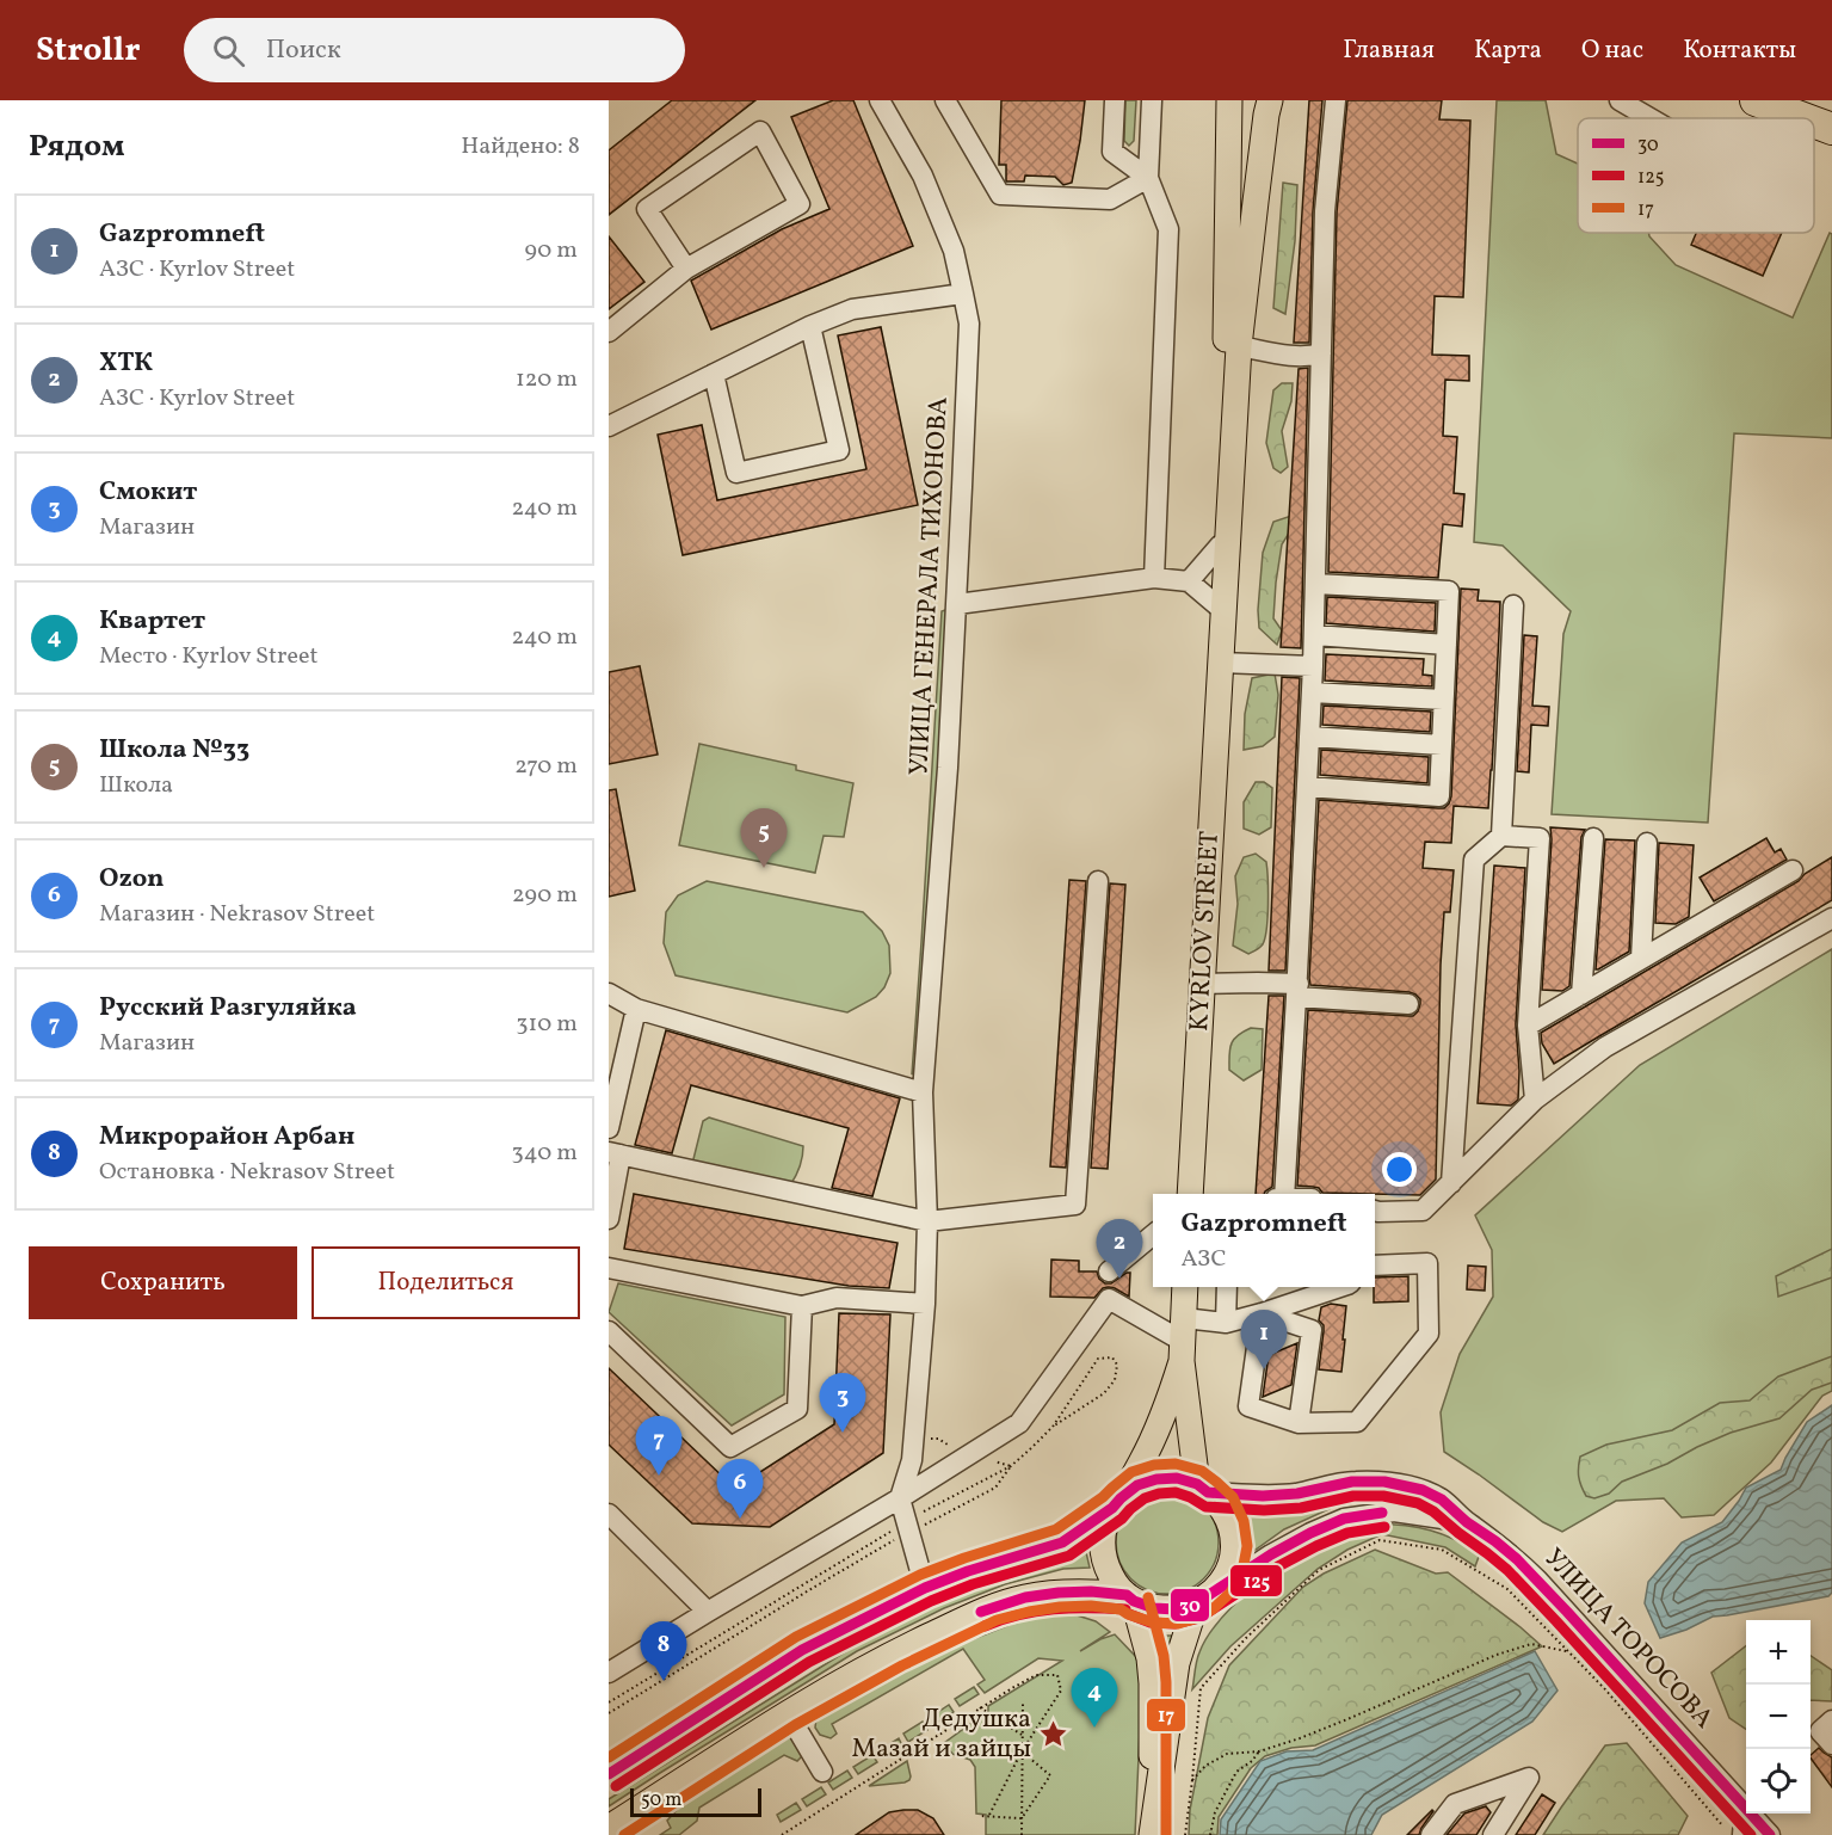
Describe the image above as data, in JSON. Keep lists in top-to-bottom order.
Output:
{
  "streets": {
    "main road": ["KYRLOV STREET"],
    "street": ["УЛИЦА ГЕНЕРАЛА ТИХОНОВА", "УЛИЦА ТОРОСОВА"]
  },
  "places": {
    "place": ["Дедушка Мазай и зайцы"]
  },
  "lines": ["transit line 17", "transit line 30", "transit line 125"],
  "legend": ["30", "125", "17"],
  "scale_bar": "50 m",
  "page": {
    "header": "Strollr",
    "search": "Поиск",
    "nav": [
      "Главная",
      "Карта",
      "О нас",
      "Контакты"
    ],
    "heading": ["Рядом", "Найдено: 8"],
    "list": [
      {
        "mark": "1",
        "name": "Gazpromneft",
        "note": "АЗС · Kyrlov Street",
        "value": "90 m"
      },
      {
        "mark": "2",
        "name": "ХТК",
        "note": "АЗС · Kyrlov Street",
        "value": "120 m"
      },
      {
        "mark": "3",
        "name": "Смокит",
        "note": "Магазин",
        "value": "240 m"
      },
      {
        "mark": "4",
        "name": "Квартет",
        "note": "Место · Kyrlov Street",
        "value": "240 m"
      },
      {
        "mark": "5",
        "name": "Школа №33",
        "note": "Школа",
        "value": "270 m"
      },
      {
        "mark": "6",
        "name": "Ozon",
        "note": "Магазин · Nekrasov Street",
        "value": "290 m"
      },
      {
        "mark": "7",
        "name": "Русский Разгуляйка",
        "note": "Магазин",
        "value": "310 m"
      },
      {
        "mark": "8",
        "name": "Микрорайон Арбан",
        "note": "Остановка · Nekrasov Street",
        "value": "340 m"
      }
    ],
    "pins": [
      "5",
      "2",
      "1",
      "3",
      "7",
      "6",
      "8",
      "4"
    ],
    "popup": ["Gazpromneft", "АЗС"],
    "buttons": ["Сохранить", "Поделиться"],
    "map_buttons": ["+", "−"],
    "scale": "50 m"
  }
}
